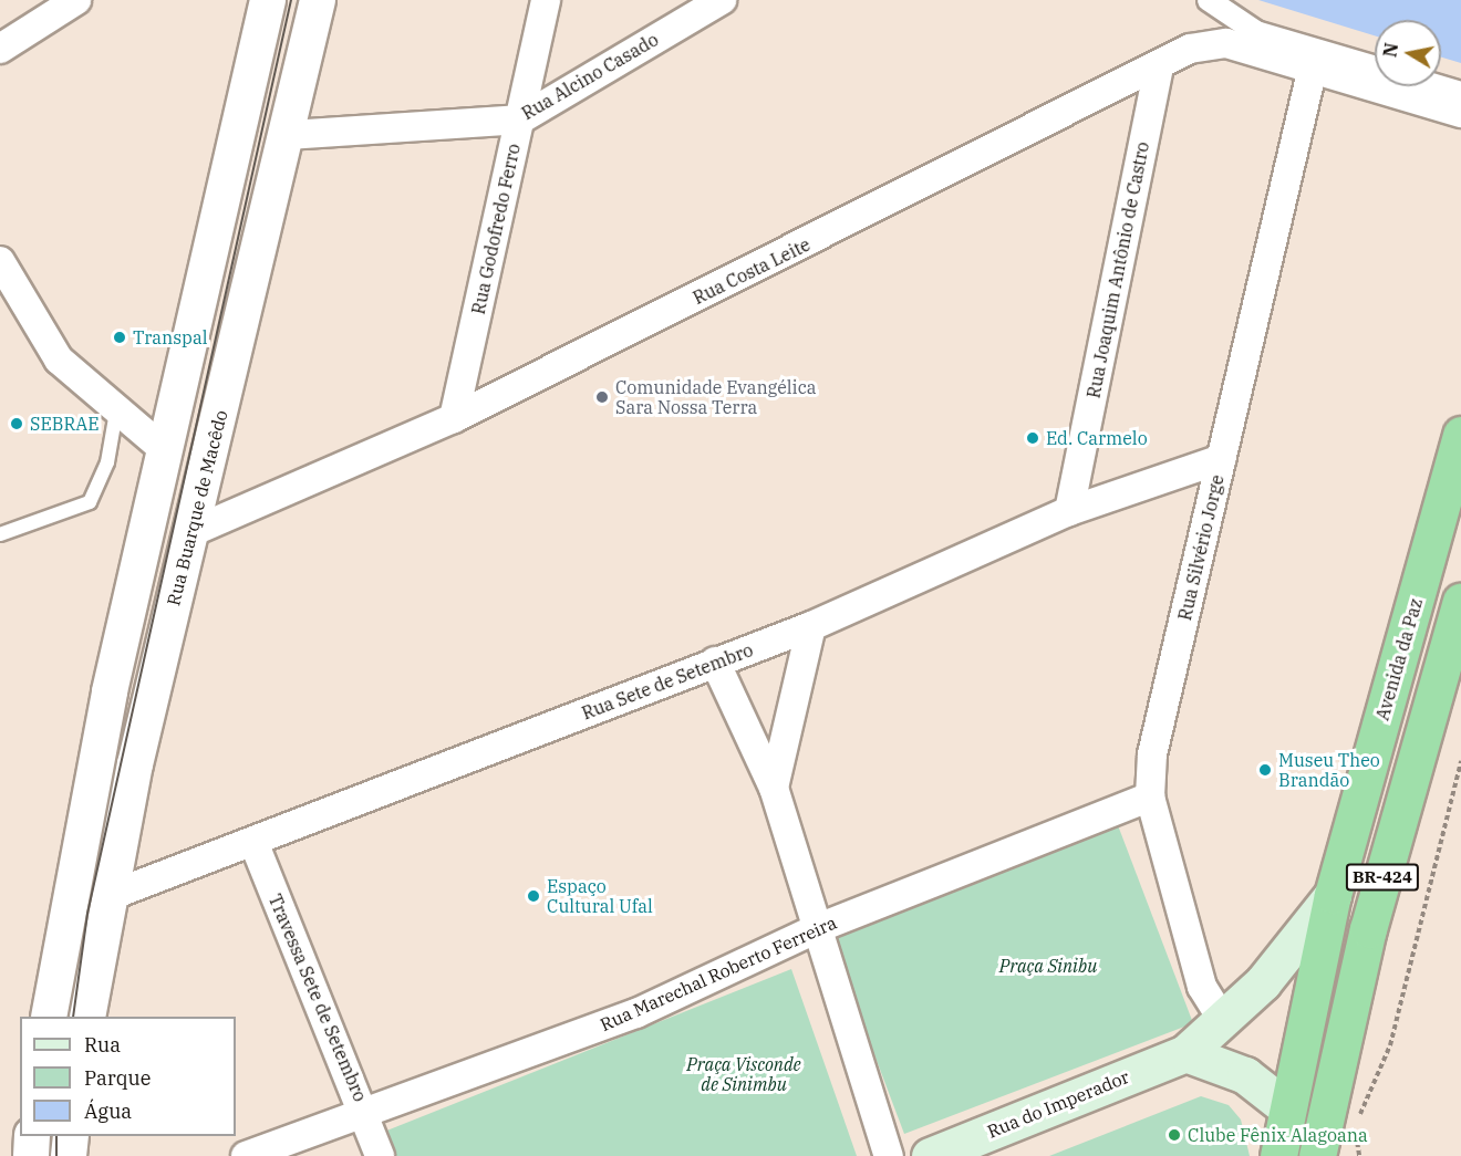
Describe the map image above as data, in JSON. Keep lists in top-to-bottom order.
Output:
{
  "streets": {
    "highway": ["Avenida da Paz", "BR-424"],
    "main road": ["Rua do Imperador"],
    "street": [
      "Rua Alcino Casado",
      "Rua Godofredo Ferro",
      "Rua Joaquim Antônio de Castro",
      "Rua Costa Leite",
      "Rua Buarque de Macêdo",
      "Rua Silvério Jorge",
      "Rua Sete de Setembro",
      "Rua Marechal Roberto Ferreira",
      "Travessa Sete de Setembro"
    ]
  },
  "crossings": [
    ["Rua Alcino Casado", "Rua Godofredo Ferro"],
    ["Rua Alcino Casado", "Rua Buarque de Macêdo"],
    ["Rua Godofredo Ferro", "Rua Costa Leite"],
    ["Rua Joaquim Antônio de Castro", "Rua Costa Leite"],
    ["Rua Joaquim Antônio de Castro", "Rua Sete de Setembro"],
    ["Rua Costa Leite", "Rua Buarque de Macêdo"],
    ["Rua Costa Leite", "Rua Silvério Jorge"],
    ["Rua Buarque de Macêdo", "Rua Sete de Setembro"],
    ["Rua Silvério Jorge", "Rua Sete de Setembro"],
    ["Rua Silvério Jorge", "Rua Marechal Roberto Ferreira"],
    ["Rua Silvério Jorge", "Rua do Imperador"],
    ["Avenida da Paz", "Rua do Imperador"],
    ["Rua Sete de Setembro", "Travessa Sete de Setembro"],
    ["Rua Marechal Roberto Ferreira", "Travessa Sete de Setembro"]
  ],
  "parks": ["Praça Sinibu", "Praça Visconde de Sinimbu"],
  "places": [
    "Transpal",
    "Comunidade Evangélica Sara Nossa Terra",
    "SEBRAE",
    "Ed. Carmelo",
    "Museu Theo Brandão",
    "Espaço Cultural Ufal",
    "Clube Fênix Alagoana"
  ],
  "legend": ["Rua", "Parque", "Água"],
  "north": "left"
}
